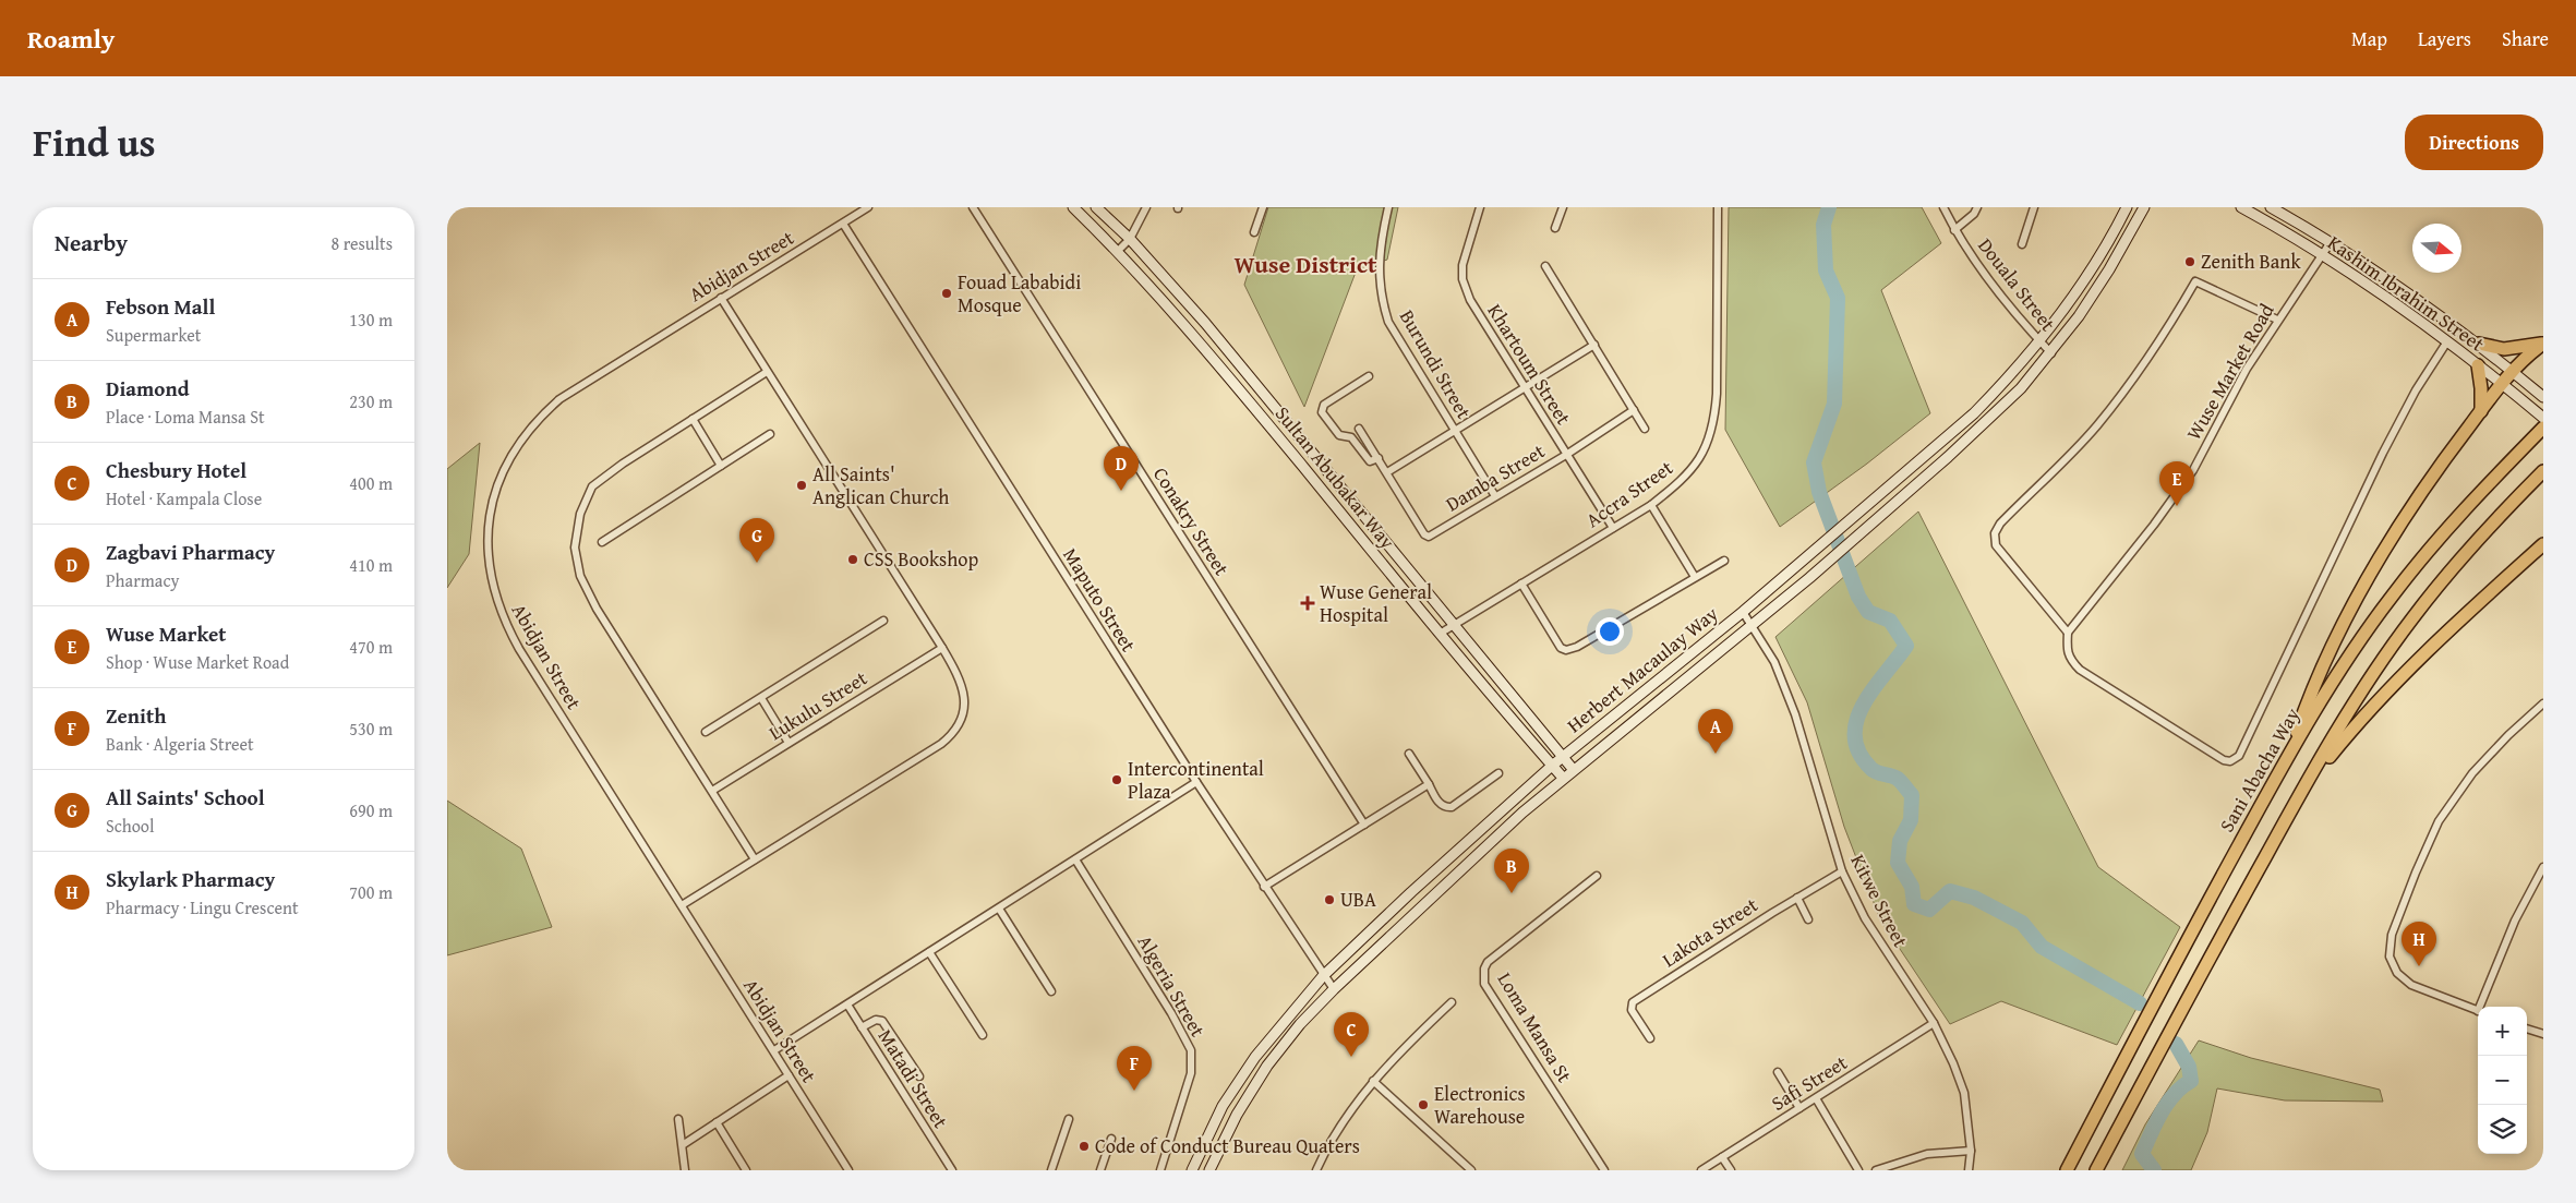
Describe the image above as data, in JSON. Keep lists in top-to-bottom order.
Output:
{
  "streets": {
    "highway": ["Sani Abacha Way"],
    "main road": ["Kashim Ibrahim Street", "Sultan Abubakar Way", "Herbert Macaulay Way"],
    "street": [
      "Abidjan Street",
      "Douala Street",
      "Burundi Street",
      "Khartoum Street",
      "Wuse Market Road",
      "Damba Street",
      "Accra Street",
      "Conakry Street",
      "Maputo Street",
      "Lukulu Street",
      "Kitwe Street",
      "Lakota Street",
      "Algeria Street",
      "Loma Mansa St",
      "Matadi Street",
      "Safi Street"
    ]
  },
  "crossings": [
    ["Abidjan Street", "Maputo Street"],
    ["Douala Street", "Herbert Macaulay Way"],
    ["Kashim Ibrahim Street", "Wuse Market Road"],
    ["Burundi Street", "Damba Street"],
    ["Khartoum Street", "Damba Street"],
    ["Khartoum Street", "Accra Street"],
    ["Sultan Abubakar Way", "Accra Street"],
    ["Sultan Abubakar Way", "Herbert Macaulay Way"],
    ["Maputo Street", "Herbert Macaulay Way"],
    ["Herbert Macaulay Way", "Kitwe Street"],
    ["Kitwe Street", "Lakota Street"],
    ["Kitwe Street", "Safi Street"]
  ],
  "districts": ["Wuse District"],
  "places": {
    "other": [
      "Zenith Bank",
      "Fouad Lababidi Mosque",
      "All Saints' Anglican Church",
      "CSS Bookshop",
      "Intercontinental Plaza",
      "UBA",
      "Electronics Warehouse",
      "Code of Conduct Bureau Quaters"
    ],
    "health": ["Wuse General Hospital"]
  },
  "north": "right",
  "page": {
    "header": "Roamly",
    "nav": ["Map", "Layers", "Share"],
    "title": "Find us",
    "buttons": "Directions",
    "heading": ["Nearby", "8 results"],
    "list": [
      {
        "mark": "A",
        "name": "Febson Mall",
        "note": "Supermarket",
        "value": "130 m"
      },
      {
        "mark": "B",
        "name": "Diamond",
        "note": "Place · Loma Mansa St",
        "value": "230 m"
      },
      {
        "mark": "C",
        "name": "Chesbury Hotel",
        "note": "Hotel · Kampala Close",
        "value": "400 m"
      },
      {
        "mark": "D",
        "name": "Zagbavi Pharmacy",
        "note": "Pharmacy",
        "value": "410 m"
      },
      {
        "mark": "E",
        "name": "Wuse Market",
        "note": "Shop · Wuse Market Road",
        "value": "470 m"
      },
      {
        "mark": "F",
        "name": "Zenith",
        "note": "Bank · Algeria Street",
        "value": "530 m"
      },
      {
        "mark": "G",
        "name": "All Saints' School",
        "note": "School",
        "value": "690 m"
      },
      {
        "mark": "H",
        "name": "Skylark Pharmacy",
        "note": "Pharmacy · Lingu Crescent",
        "value": "700 m"
      }
    ],
    "pins": [
      "D",
      "E",
      "G",
      "A",
      "B",
      "H",
      "C",
      "F"
    ],
    "map_buttons": ["+", "−"]
  }
}
